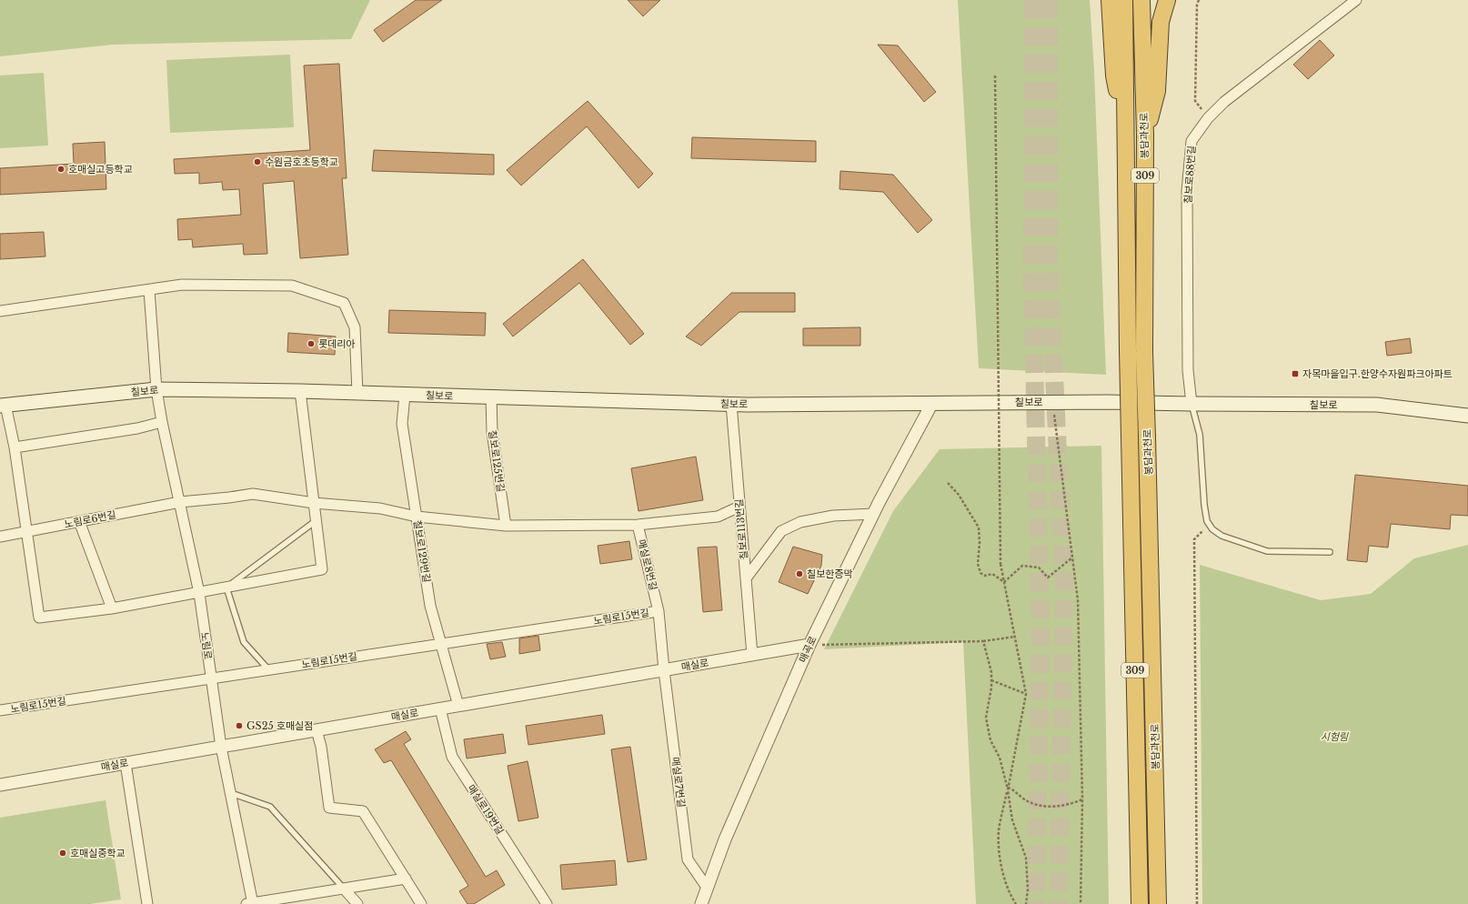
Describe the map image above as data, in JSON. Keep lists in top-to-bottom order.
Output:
{
  "streets": {
    "highway": ["봉담과천로", "309"],
    "main road": ["칠보로"],
    "street": [
      "칠보로88번길",
      "칠보로125번길",
      "노림로6번길",
      "칠보로113번길",
      "칠보로129번길",
      "매실로8번길",
      "노림로15번길",
      "노림로",
      "매곡로",
      "매실로",
      "매실로7번길",
      "매실로19번길"
    ]
  },
  "crossings": [
    ["칠보로88번길", "칠보로"],
    ["칠보로", "칠보로125번길"],
    ["칠보로", "칠보로113번길"],
    ["칠보로", "칠보로129번길"],
    ["칠보로", "노림로"],
    ["칠보로", "매곡로"],
    ["칠보로125번길", "노림로6번길"],
    ["노림로6번길", "칠보로113번길"],
    ["노림로6번길", "칠보로129번길"],
    ["노림로6번길", "매실로8번길"],
    ["노림로6번길", "노림로"],
    ["칠보로113번길", "매실로"],
    ["칠보로129번길", "노림로15번길"],
    ["칠보로129번길", "매실로"],
    ["매실로8번길", "노림로15번길"],
    ["매실로8번길", "매실로"],
    ["매실로8번길", "매실로7번길"],
    ["노림로15번길", "노림로"],
    ["노림로", "매실로"],
    ["매곡로", "매실로"],
    ["매곡로", "매실로7번길"],
    ["매실로", "매실로7번길"],
    ["매실로", "매실로19번길"]
  ],
  "parks": ["시험림"],
  "places": {
    "other": [
      "수원금호초등학교",
      "호매실고등학교",
      "롯데리아",
      "칠보한증막",
      "GS25 호매실점",
      "호매실중학교"
    ],
    "transit": ["자목마을입구.한양수자원파크아파트"]
  }
}
